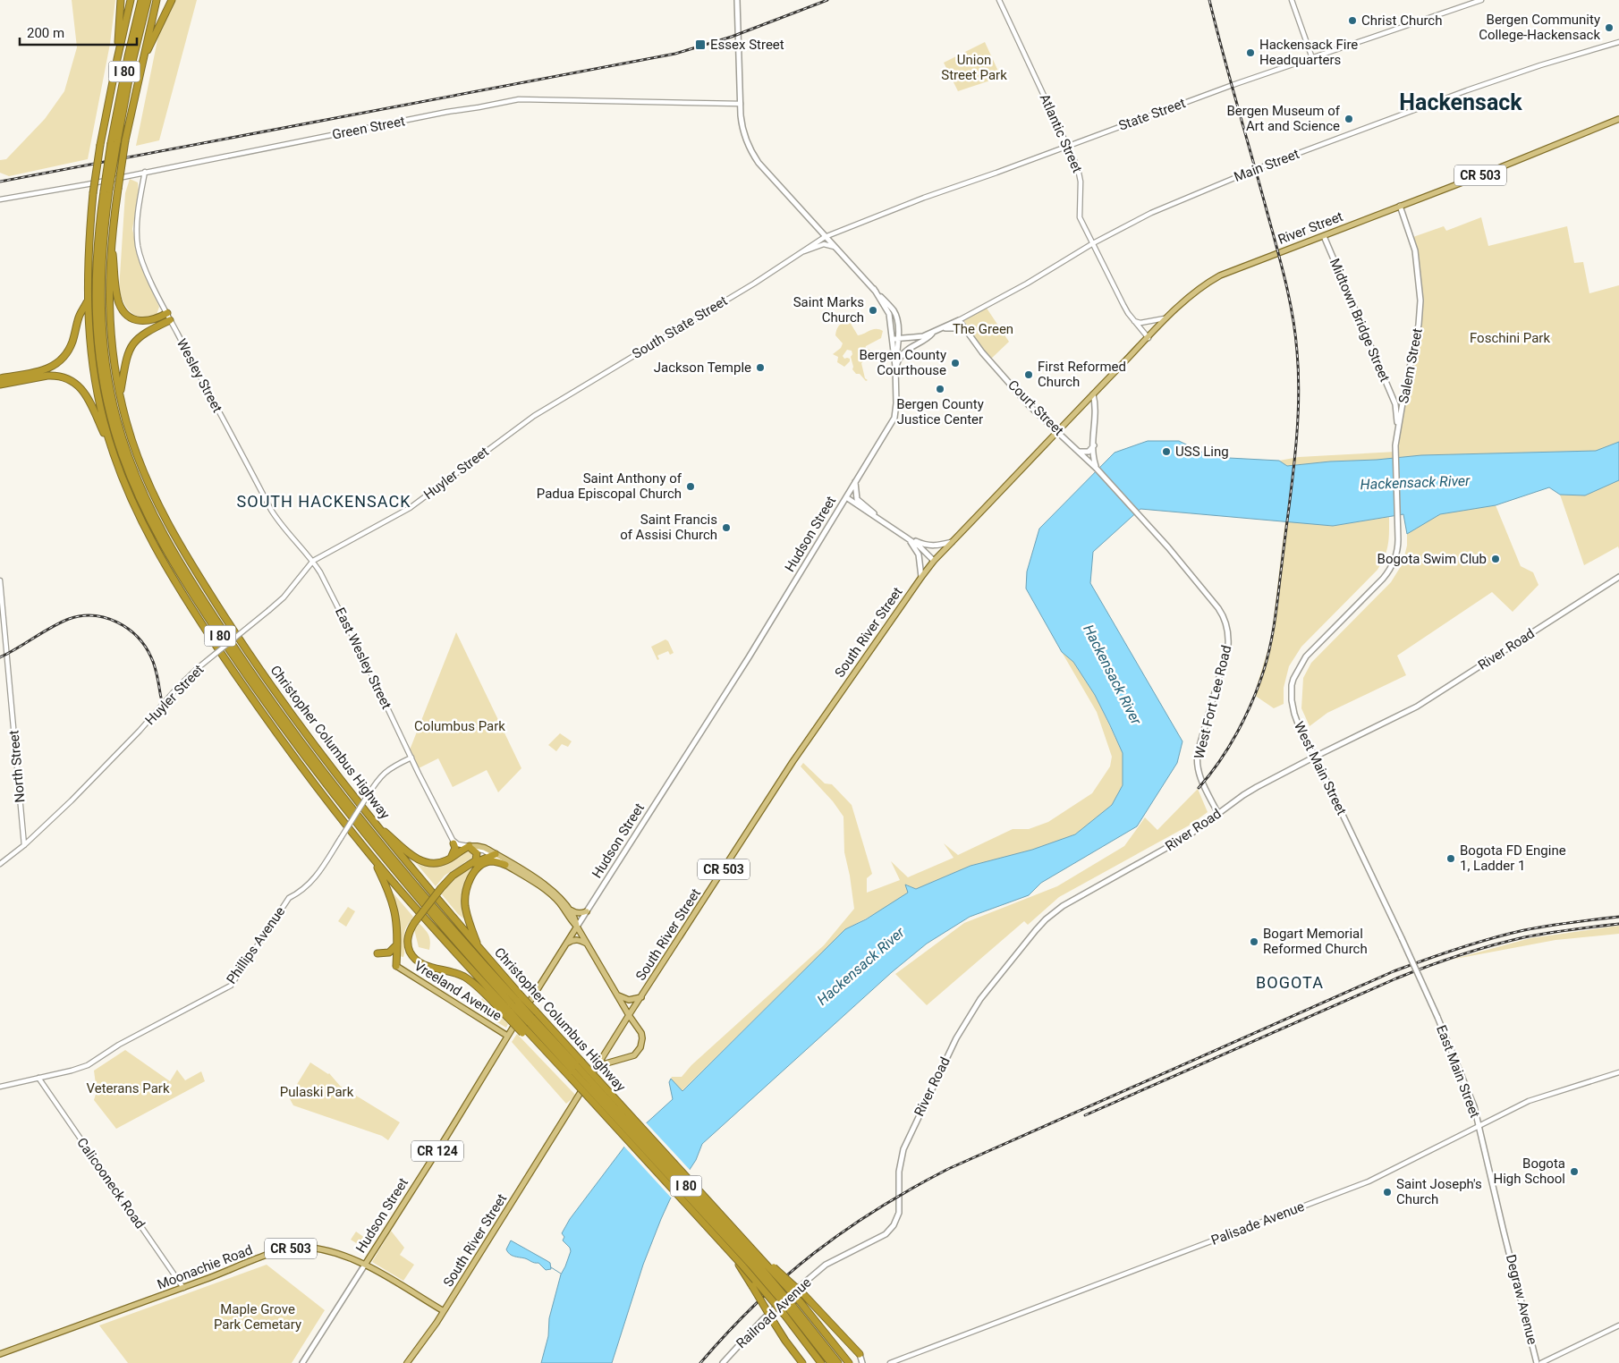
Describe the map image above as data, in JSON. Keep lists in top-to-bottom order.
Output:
{
  "streets": {
    "highway": ["I 80", "Christopher Columbus Highway"],
    "main road": [
      "Main Street",
      "CR 503",
      "River Street",
      "Midtown Bridge Street",
      "Salem Street",
      "Court Street",
      "Hudson Street",
      "South River Street",
      "River Road",
      "West Fort Lee Road",
      "West Main Street",
      "Vreeland Avenue",
      "East Main Street",
      "CR 124",
      "Moonachie Road",
      "Degraw Avenue",
      "Railroad Avenue"
    ],
    "street": [
      "State Street",
      "Green Street",
      "Atlantic Street",
      "South State Street",
      "Wesley Street",
      "Huyler Street",
      "East Wesley Street",
      "North Street",
      "Phillips Avenue",
      "Calicooneck Road",
      "Palisade Avenue"
    ]
  },
  "crossings": [
    ["State Street", "Atlantic Street"],
    ["State Street", "South State Street"],
    ["Green Street", "Wesley Street"],
    ["Atlantic Street", "Main Street"],
    ["Atlantic Street", "River Street"],
    ["Main Street", "Court Street"],
    ["Main Street", "Hudson Street"],
    ["Main Street", "CR 124"],
    ["CR 503", "Hudson Street"],
    ["CR 503", "South River Street"],
    ["CR 503", "Moonachie Road"],
    ["River Street", "Midtown Bridge Street"],
    ["River Street", "Salem Street"],
    ["River Street", "Court Street"],
    ["River Street", "South River Street"],
    ["Midtown Bridge Street", "Salem Street"],
    ["South State Street", "Huyler Street"],
    ["Salem Street", "West Main Street"],
    ["Wesley Street", "Huyler Street"],
    ["Wesley Street", "East Wesley Street"],
    ["Court Street", "South River Street"],
    ["Court Street", "West Fort Lee Road"],
    ["Huyler Street", "East Wesley Street"],
    ["Huyler Street", "North Street"],
    ["Hudson Street", "Vreeland Avenue"],
    ["Hudson Street", "CR 124"],
    ["Hudson Street", "Moonachie Road"],
    ["River Road", "West Fort Lee Road"],
    ["River Road", "West Main Street"],
    ["River Road", "Railroad Avenue"],
    ["East Wesley Street", "Phillips Avenue"],
    ["West Main Street", "East Main Street"],
    ["Phillips Avenue", "Calicooneck Road"],
    ["East Main Street", "Palisade Avenue"],
    ["East Main Street", "Degraw Avenue"],
    ["Calicooneck Road", "Moonachie Road"]
  ],
  "districts": ["Hackensack", "SOUTH HACKENSACK", "BOGOTA"],
  "water": ["Hackensack River"],
  "parks": [
    "Union Street Park",
    "The Green",
    "Foschini Park",
    "Columbus Park",
    "Veterans Park",
    "Pulaski Park",
    "Maple Grove Park Cemetary"
  ],
  "places": {
    "other": [
      "Christ Church",
      "Bergen Community College-Hackensack",
      "Hackensack Fire Headquarters",
      "Bergen Museum of Art and Science",
      "Saint Marks Church",
      "Bergen County Courthouse",
      "Jackson Temple",
      "First Reformed Church",
      "Bergen County Justice Center",
      "USS Ling",
      "Saint Anthony of Padua Episcopal Church",
      "Saint Francis of Assisi Church",
      "Bogota Swim Club",
      "Bogota FD Engine 1, Ladder 1",
      "Bogart Memorial Reformed Church",
      "Bogota High School",
      "Saint Joseph's Church"
    ],
    "transit": ["Essex Street"]
  },
  "scale_bar": "200 m"
}
